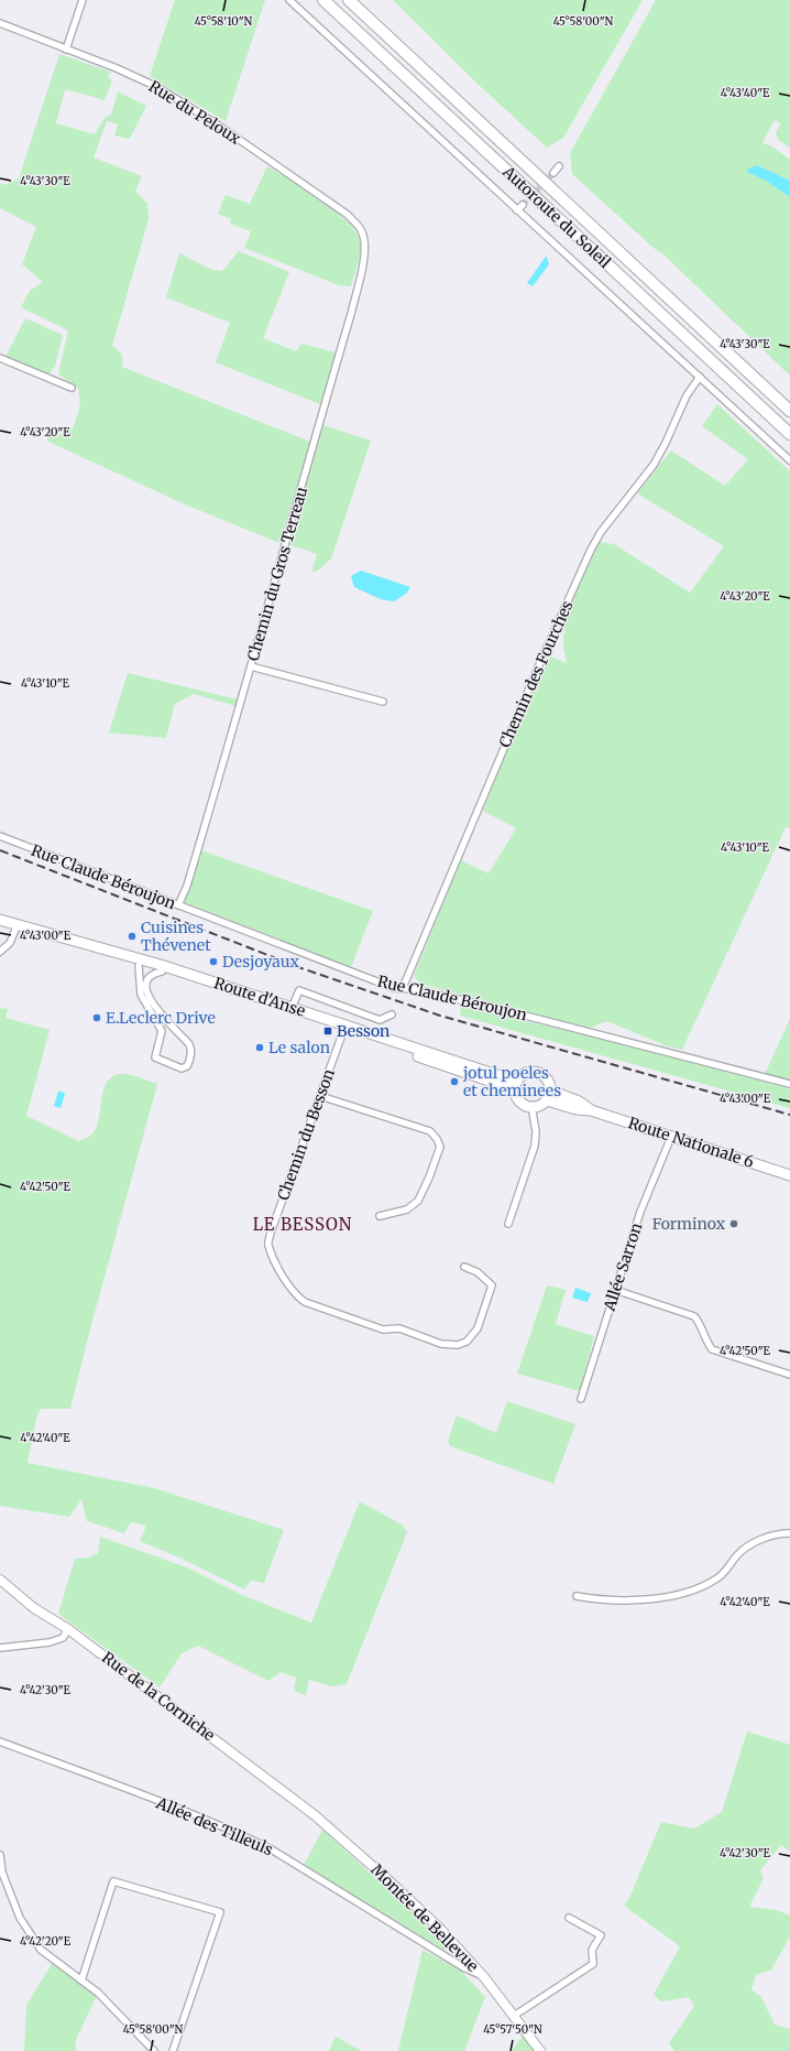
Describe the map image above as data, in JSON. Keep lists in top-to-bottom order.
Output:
{
  "streets": {
    "highway": ["Autoroute du Soleil"],
    "main road": [
      "Route d'Anse",
      "Route Nationale 6",
      "Rue de la Corniche",
      "Montée de Bellevue"
    ],
    "street": [
      "Rue du Peloux",
      "Chemin du Gros Terreau",
      "Chemin des Fourches",
      "Rue Claude Béroujon",
      "Chemin du Besson",
      "Allée Sarron",
      "Allée des Tilleuls"
    ]
  },
  "crossings": [
    ["Rue du Peloux", "Chemin du Gros Terreau"],
    ["Chemin du Gros Terreau", "Rue Claude Béroujon"],
    ["Chemin des Fourches", "Rue Claude Béroujon"],
    ["Route d'Anse", "Chemin du Besson"],
    ["Route d'Anse", "Route Nationale 6"],
    ["Route Nationale 6", "Allée Sarron"],
    ["Rue de la Corniche", "Montée de Bellevue"],
    ["Allée des Tilleuls", "Montée de Bellevue"]
  ],
  "districts": ["LE BESSON"],
  "places": {
    "other": [
      "Cuisines Thévenet",
      "Desjoyaux",
      "E.Leclerc Drive",
      "Le salon",
      "jotul poeles et cheminees",
      "Forminox"
    ],
    "transit": ["Besson"]
  },
  "coordinates": [
    "45°58'10\"N",
    "45°58'00\"N",
    "4°43'40\"E",
    "4°43'30\"E",
    "4°43'20\"E",
    "4°43'10\"E",
    "4°43'00\"E",
    "4°42'50\"E",
    "4°42'40\"E",
    "4°42'30\"E",
    "4°42'20\"E",
    "45°57'50\"N"
  ]
}
